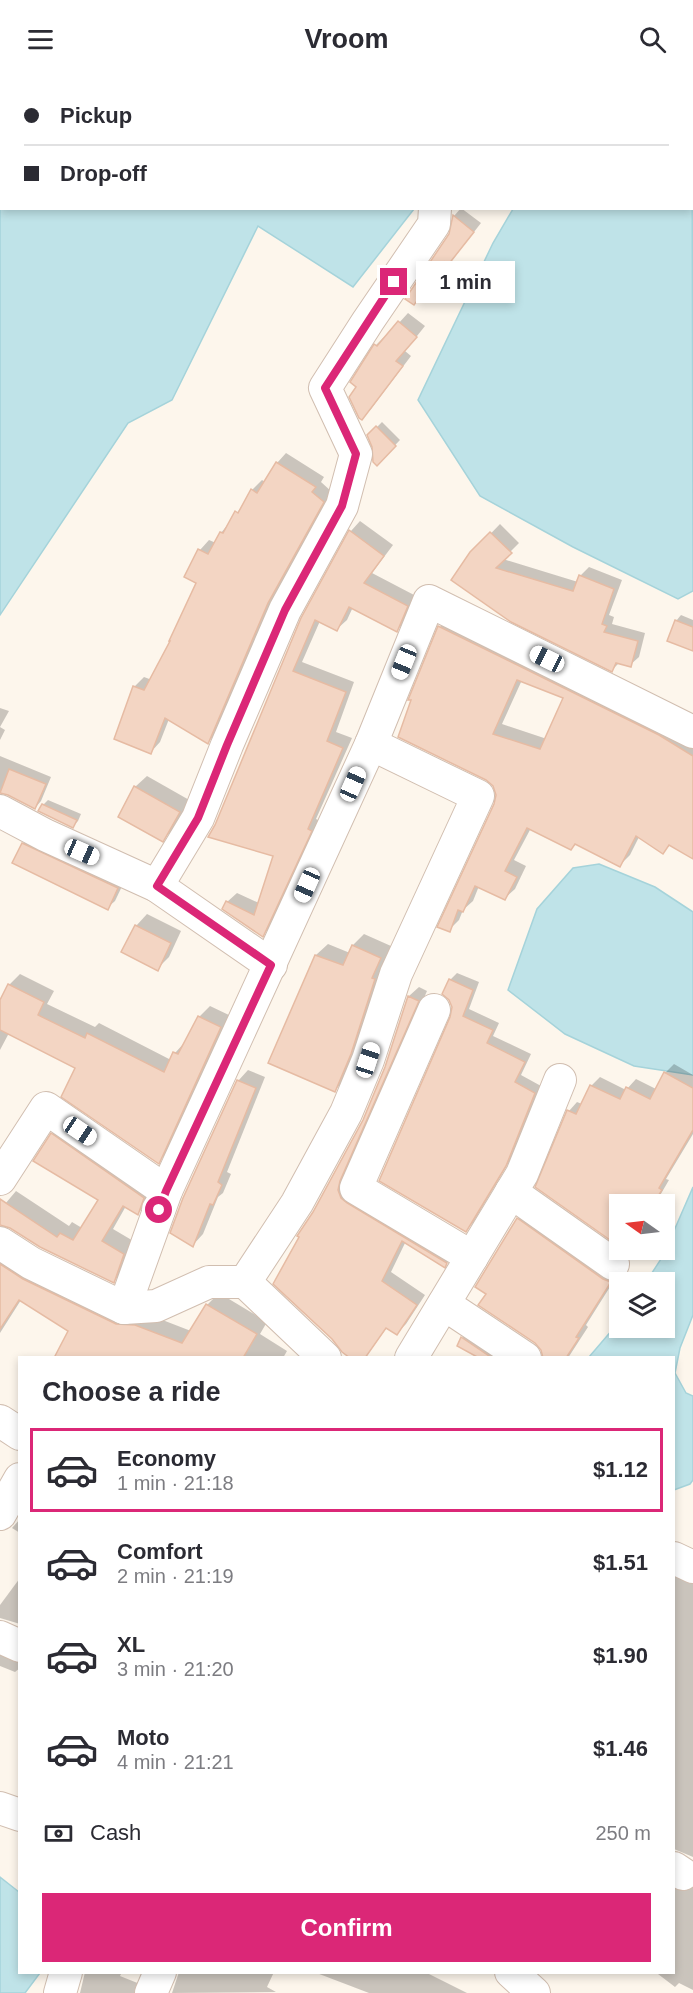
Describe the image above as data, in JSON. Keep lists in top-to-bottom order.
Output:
{
  "north": "left",
  "page": {
    "header": "Vroom",
    "banner": ["Pickup", "Drop-off"],
    "bubble": "1 min",
    "heading": "Choose a ride",
    "list": [
      {
        "name": "Economy",
        "note": "1 min · 21:18",
        "value": "$1.12"
      },
      {
        "name": "Comfort",
        "note": "2 min · 21:19",
        "value": "$1.51"
      },
      {
        "name": "XL",
        "note": "3 min · 21:20",
        "value": "$1.90"
      },
      {
        "name": "Moto",
        "note": "4 min · 21:21",
        "value": "$1.46"
      }
    ],
    "pay": ["Cash", "250 m"],
    "buttons": "Confirm"
  }
}
